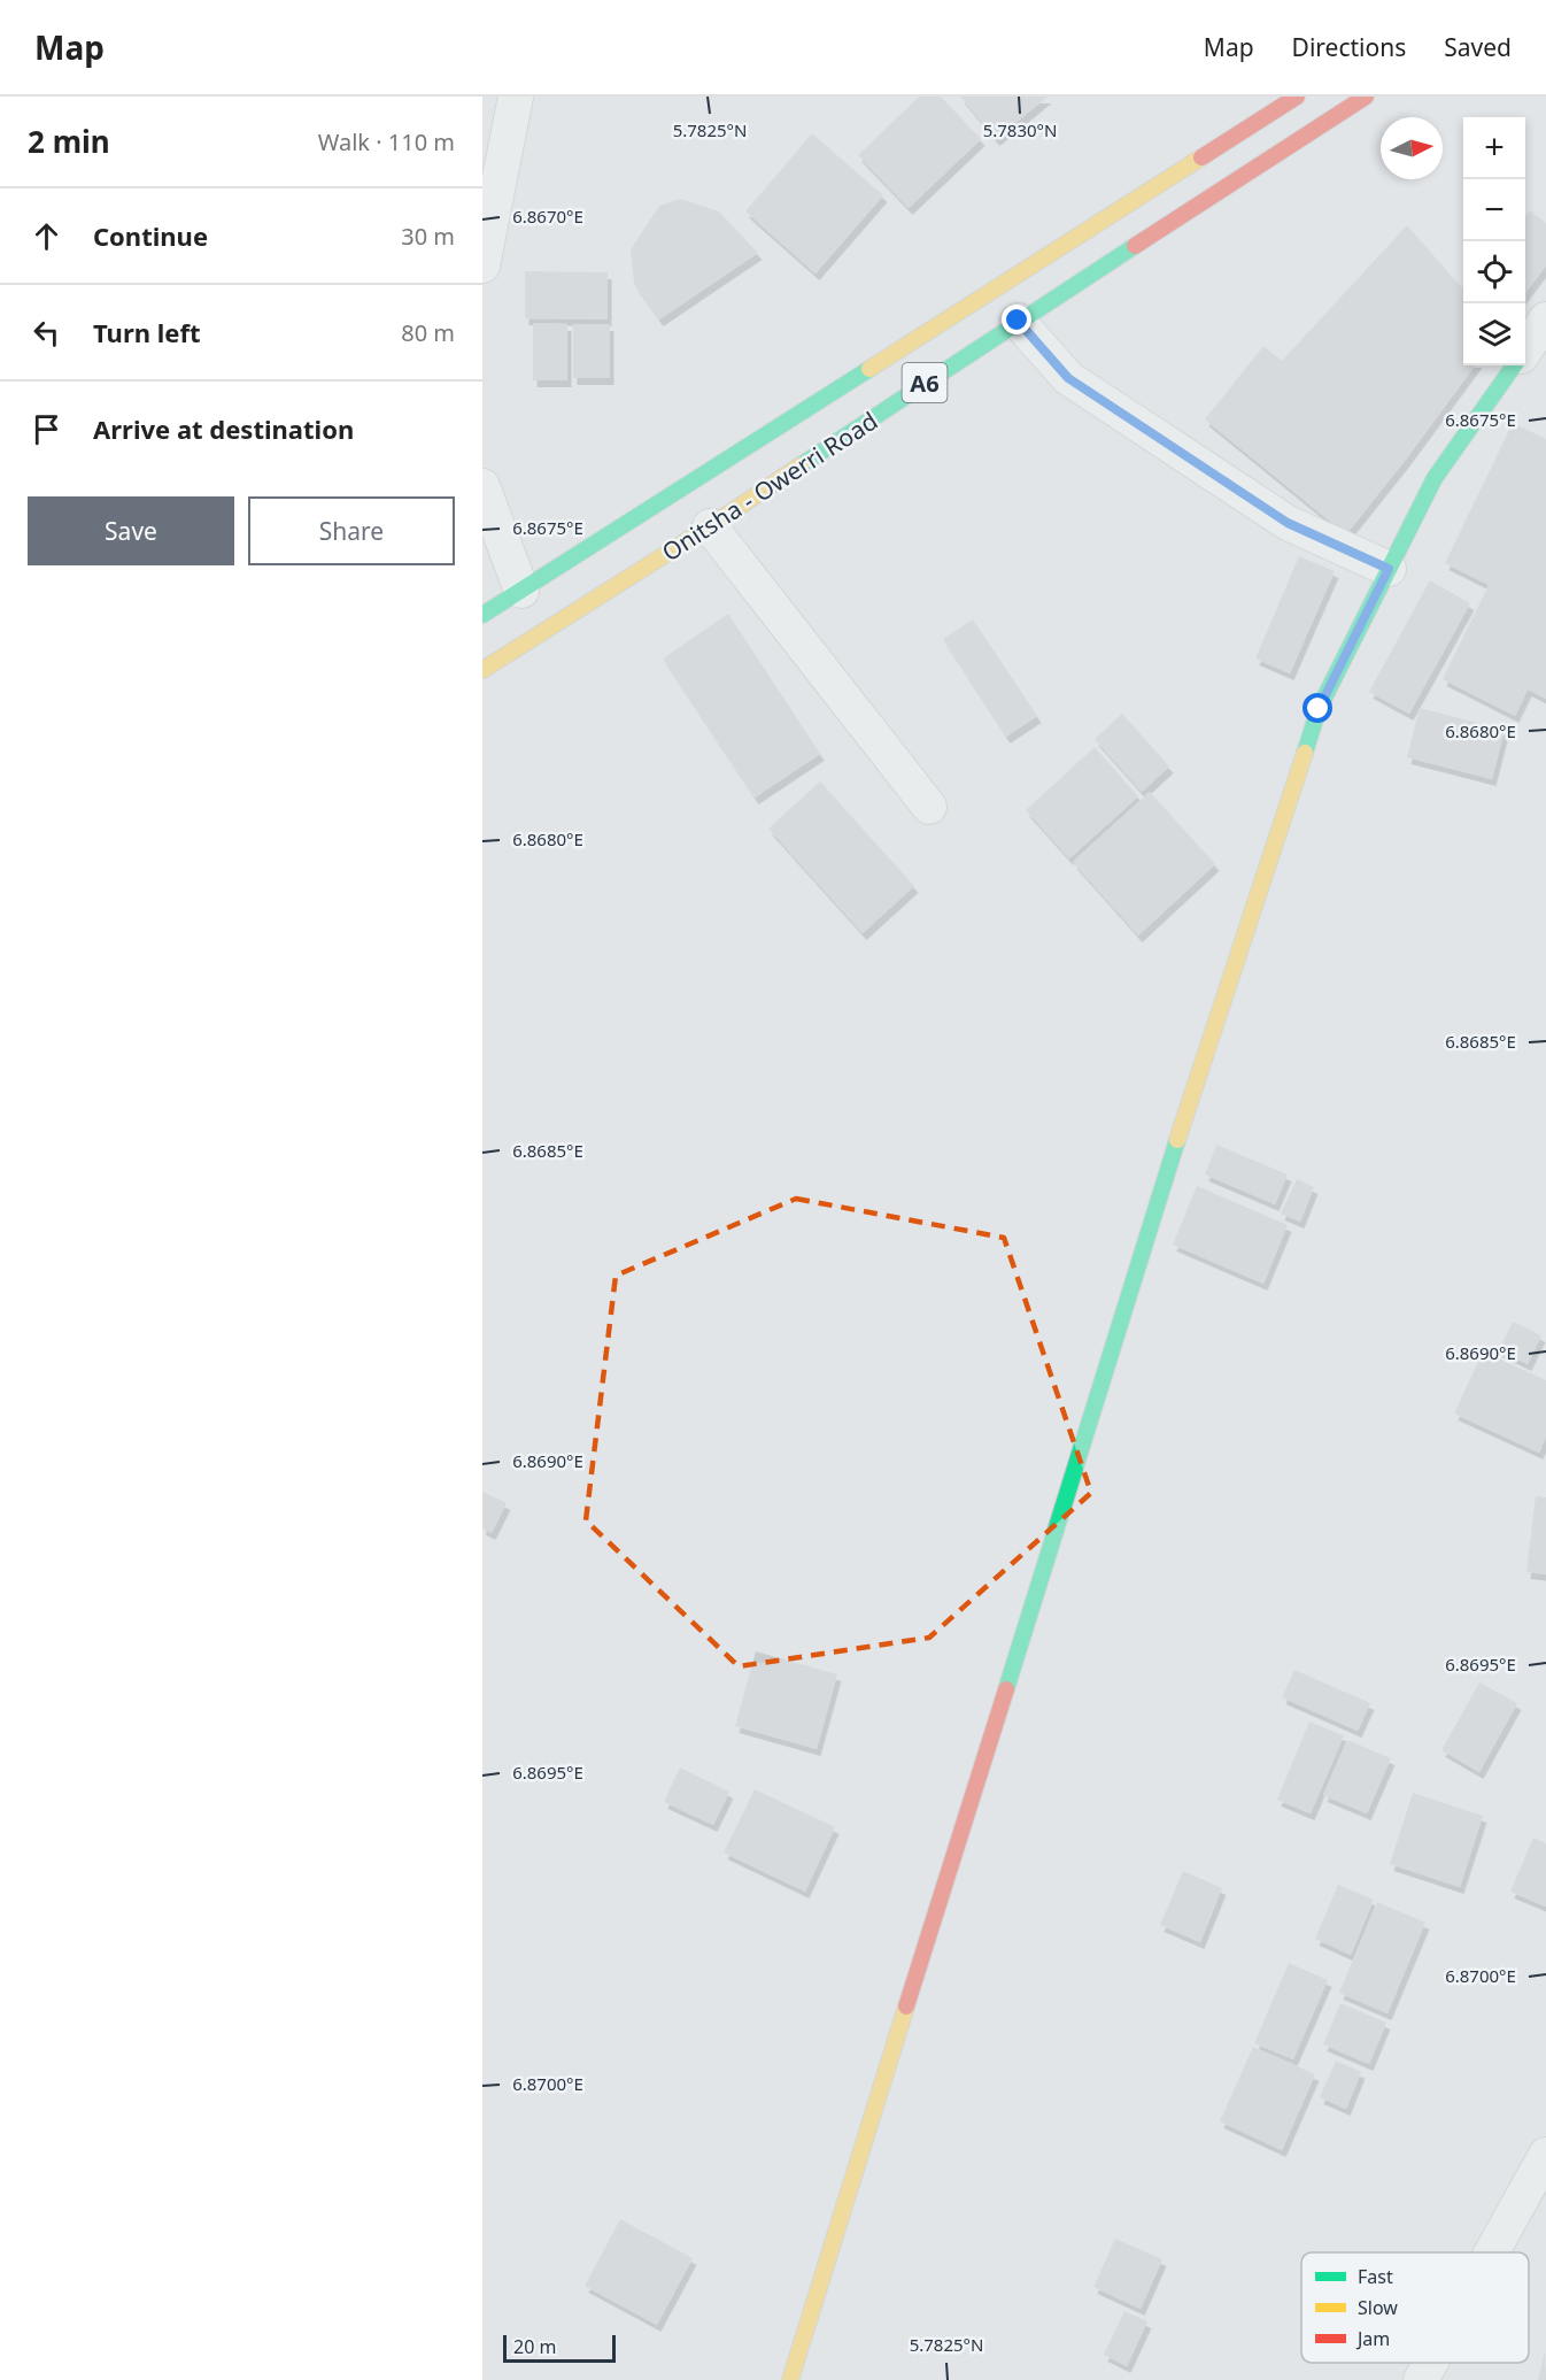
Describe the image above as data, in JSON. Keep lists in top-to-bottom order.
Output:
{
  "streets": {
    "main road": ["A6", "Onitsha - Owerri Road"]
  },
  "legend": ["Fast", "Slow", "Jam"],
  "scale_bar": "20 m",
  "north": "right",
  "page": {
    "header": "Map",
    "nav": ["Map", "Directions", "Saved"],
    "heading": ["2 min", "Walk · 110 m"],
    "map_buttons": ["+", "−"],
    "list": [
      ["Continue", "30 m"],
      ["Turn left", "80 m"],
      "Arrive at destination"
    ],
    "buttons": ["Save", "Share"],
    "scale": "20 m"
  },
  "coordinates": [
    "5.7825°N",
    "5.7830°N",
    "6.8670°E",
    "6.8675°E",
    "6.8680°E",
    "6.8685°E",
    "6.8690°E",
    "6.8695°E",
    "6.8700°E"
  ]
}
